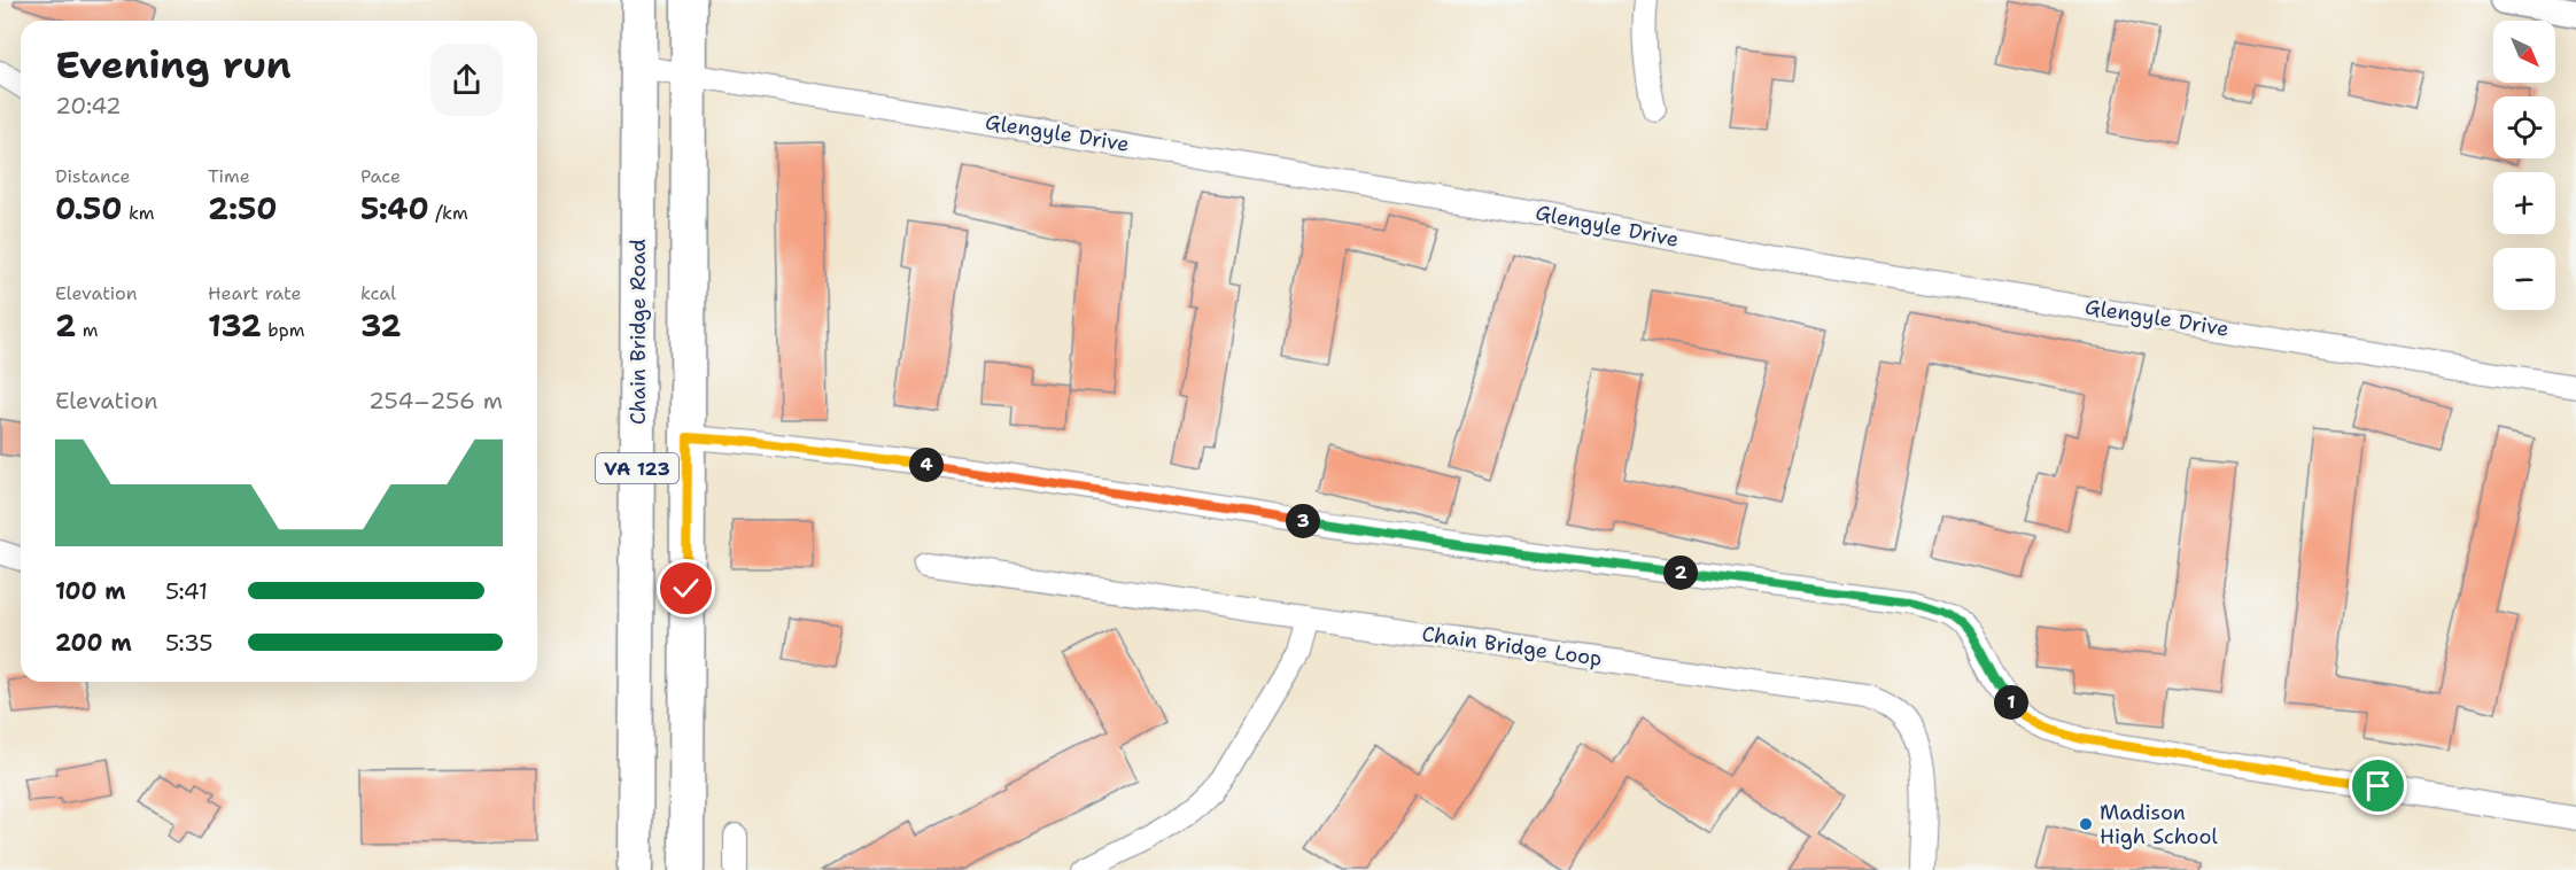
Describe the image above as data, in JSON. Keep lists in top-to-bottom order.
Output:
{
  "streets": {
    "main road": ["Chain Bridge Road", "VA 123"],
    "street": ["Glengyle Drive", "Chain Bridge Loop"]
  },
  "crossings": [
    ["Glengyle Drive", "Chain Bridge Road"],
    ["Glengyle Drive", "VA 123"]
  ],
  "places": ["Madison High School"],
  "north": "bottom right",
  "page": {
    "map_buttons": ["+", "−"],
    "heading": ["Evening run", "20:42"],
    "stats": [
      ["Distance", "0.50 km"],
      ["Time", "2:50"],
      ["Pace", "5:40 /km"],
      ["Elevation", "2 m"],
      ["Heart rate", "132 bpm"],
      ["kcal", "32"]
    ],
    "chart": ["Elevation", "254–256 m"],
    "pins": [
      "4",
      "3",
      "2",
      "1"
    ],
    "list": [
      {
        "name": "100 m",
        "note": "5:41"
      },
      {
        "name": "200 m",
        "note": "5:35"
      }
    ]
  }
}
